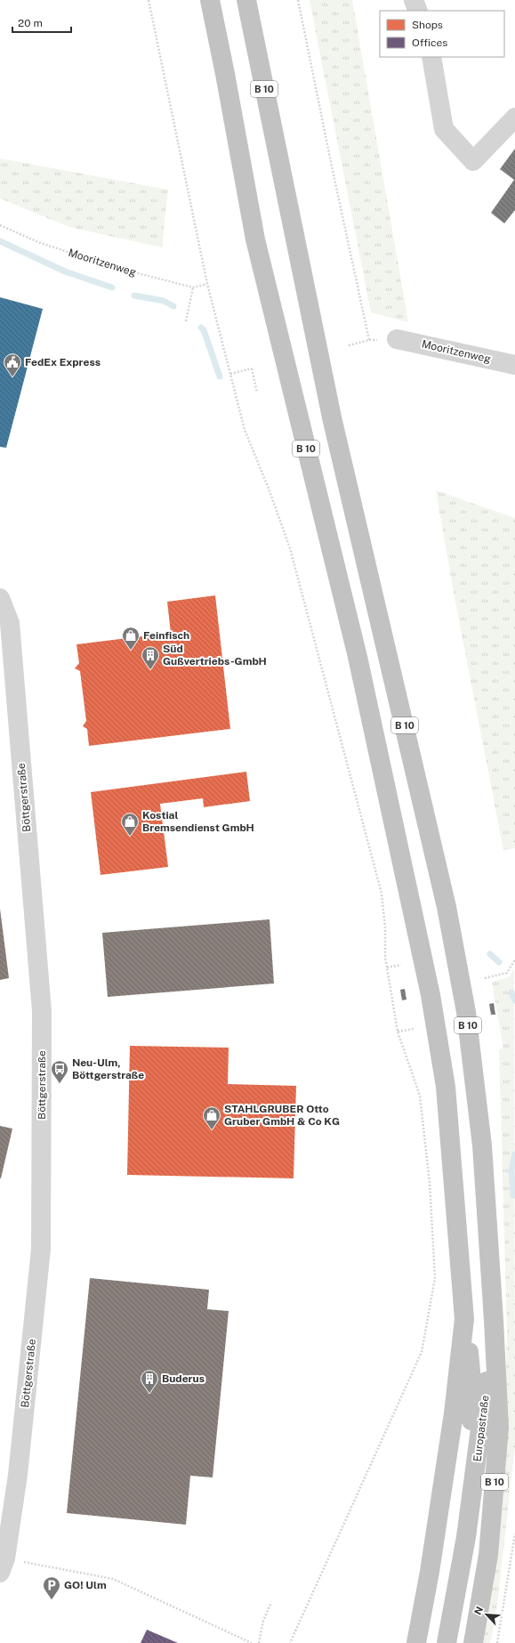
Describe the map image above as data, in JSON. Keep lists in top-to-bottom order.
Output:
{
  "streets": {
    "highway": ["B 10", "Europastraße"],
    "street": ["Mooritzenweg", "Böttgerstraße"]
  },
  "crossings": [
    ["B 10", "Europastraße"]
  ],
  "places": {
    "public building": ["FedEx Express"],
    "shop": ["Feinfisch", "Kostial Bremsendienst GmbH", "STAHLGRUBER Otto Gruber GmbH & Co KG"],
    "building": ["Süd Gußvertriebs-GmbH", "Buderus"],
    "bus stop": ["Neu-Ulm, Böttgerstraße"],
    "parking": ["GO! Ulm"]
  },
  "legend": ["Shops", "Offices"],
  "scale_bar": "20 m",
  "north": "top left"
}
